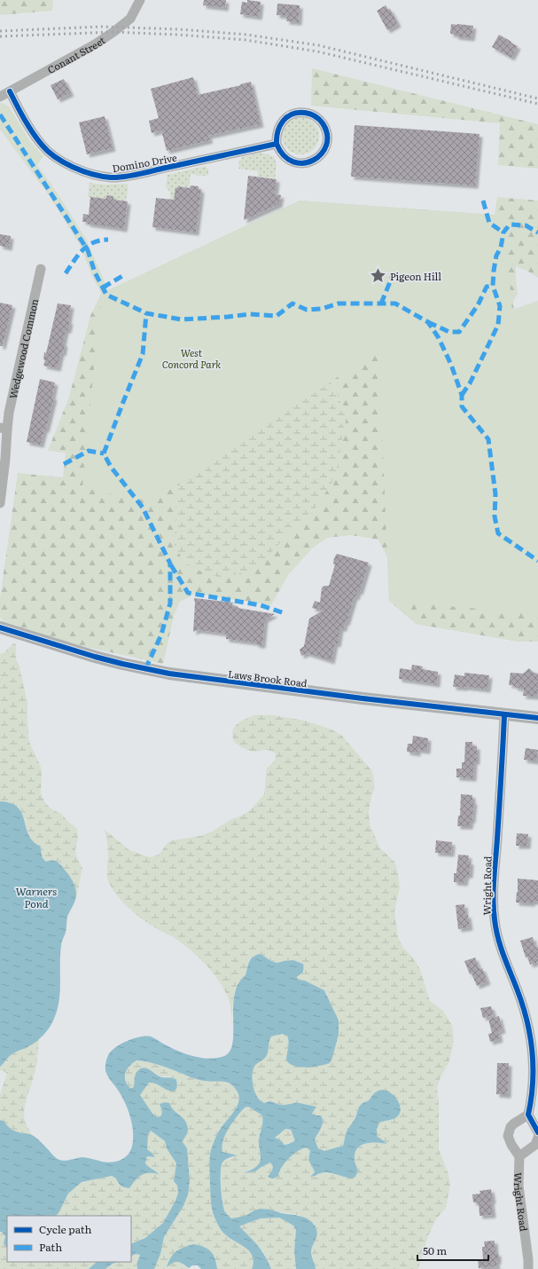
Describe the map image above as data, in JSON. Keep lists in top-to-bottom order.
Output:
{
  "streets": {
    "street": [
      "Conant Street",
      "Domino Drive",
      "Wedgewood Common",
      "Laws Brook Road",
      "Wright Road"
    ]
  },
  "crossings": [
    ["Conant Street", "Domino Drive"],
    ["Laws Brook Road", "Wright Road"]
  ],
  "water": ["Warners Pond"],
  "parks": ["West Concord Park"],
  "places": {
    "place": ["Pigeon Hill"]
  },
  "legend": ["Cycle path", "Path"],
  "scale_bar": "50 m"
}
